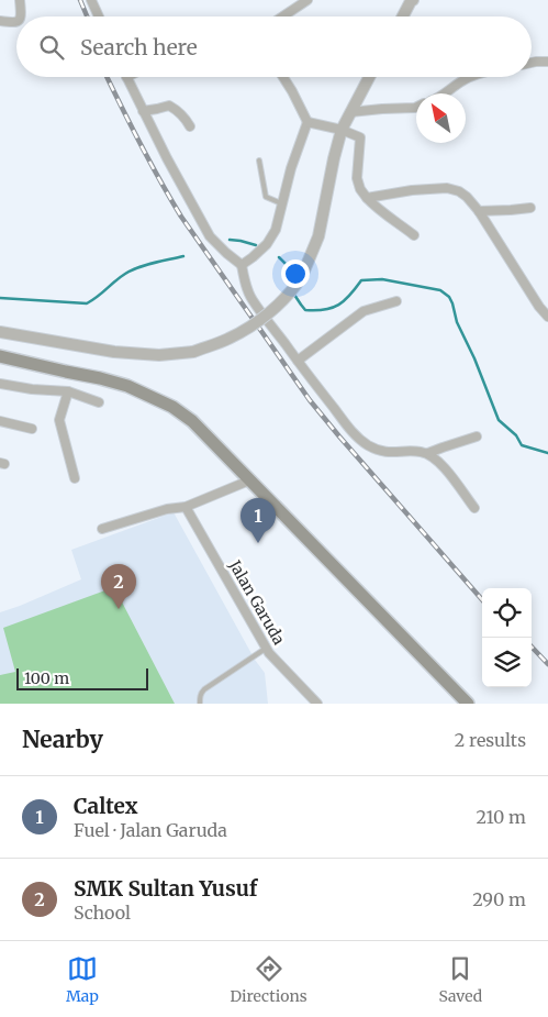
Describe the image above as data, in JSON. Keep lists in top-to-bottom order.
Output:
{
  "streets": {
    "street": ["Jalan Garuda"]
  },
  "scale_bar": "100 m",
  "north": "top left",
  "page": {
    "search": "Search here",
    "pins": ["1", "2"],
    "scale": "100 m",
    "heading": ["Nearby", "2 results"],
    "list": [
      {
        "mark": "1",
        "name": "Caltex",
        "note": "Fuel · Jalan Garuda",
        "value": "210 m"
      },
      {
        "mark": "2",
        "name": "SMK Sultan Yusuf",
        "note": "School",
        "value": "290 m"
      }
    ],
    "nav": ["Map", "Directions", "Saved"]
  }
}
